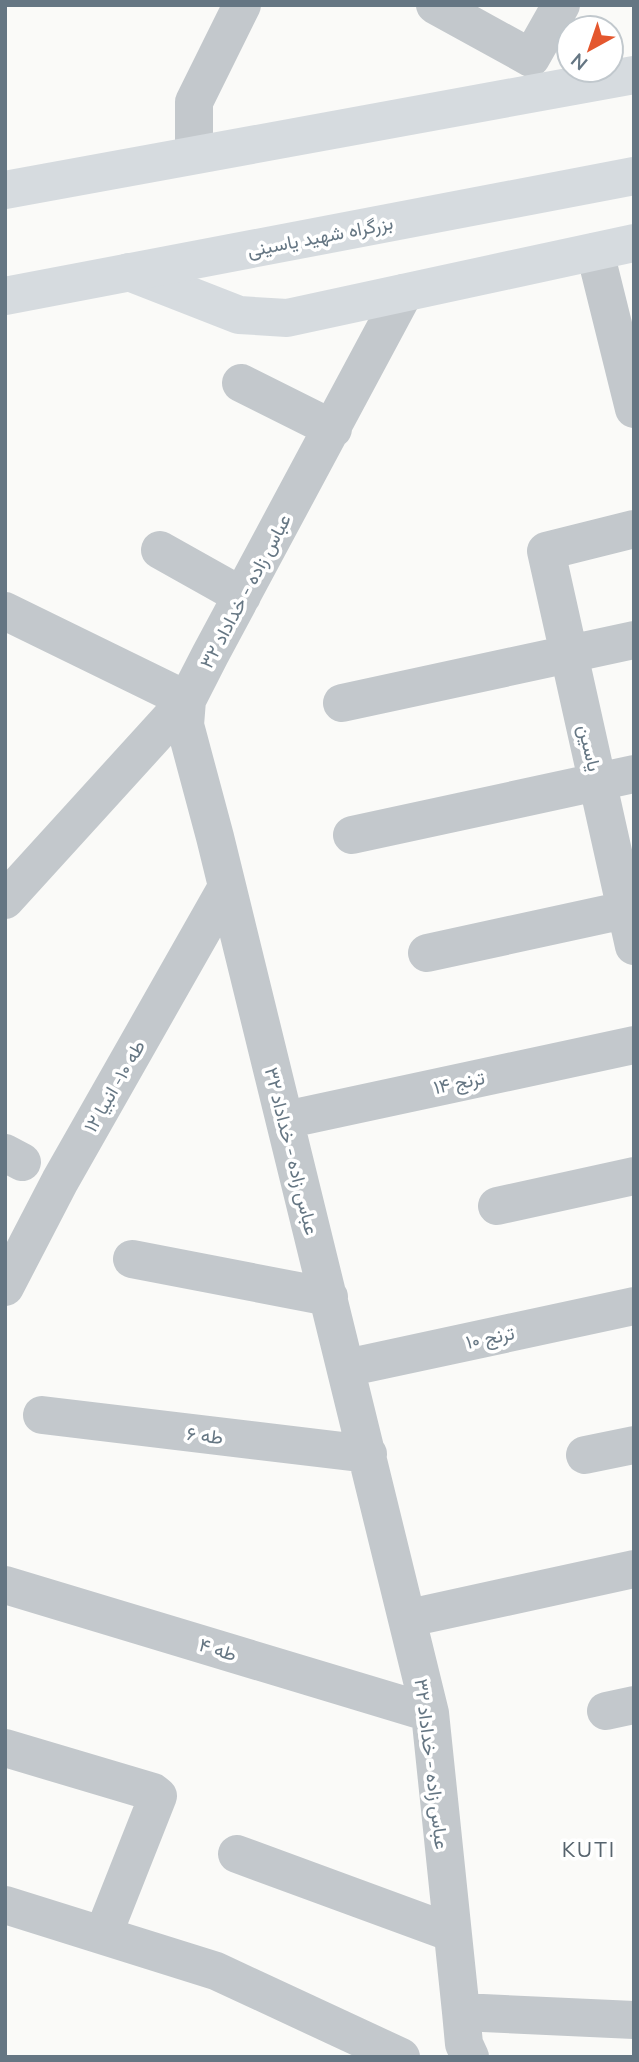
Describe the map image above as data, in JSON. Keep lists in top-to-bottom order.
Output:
{
  "streets": {
    "main road": ["بزرگراه شهید یاسینی"],
    "street": [
      "عباس زاده - خداداد ۳۲",
      "یاسین",
      "ترنج ۱۴",
      "طه ۱۰- انبیا ۱۲",
      "ترنج ۱۰",
      "طه ۶",
      "طه ۴"
    ]
  },
  "crossings": [
    ["عباس زاده - خداداد ۳۲", "ترنج ۱۴"],
    ["عباس زاده - خداداد ۳۲", "طه ۱۰- انبیا ۱۲"],
    ["عباس زاده - خداداد ۳۲", "ترنج ۱۰"],
    ["عباس زاده - خداداد ۳۲", "طه ۶"],
    ["عباس زاده - خداداد ۳۲", "طه ۴"]
  ],
  "districts": ["KUTI"],
  "north": "bottom left"
}
